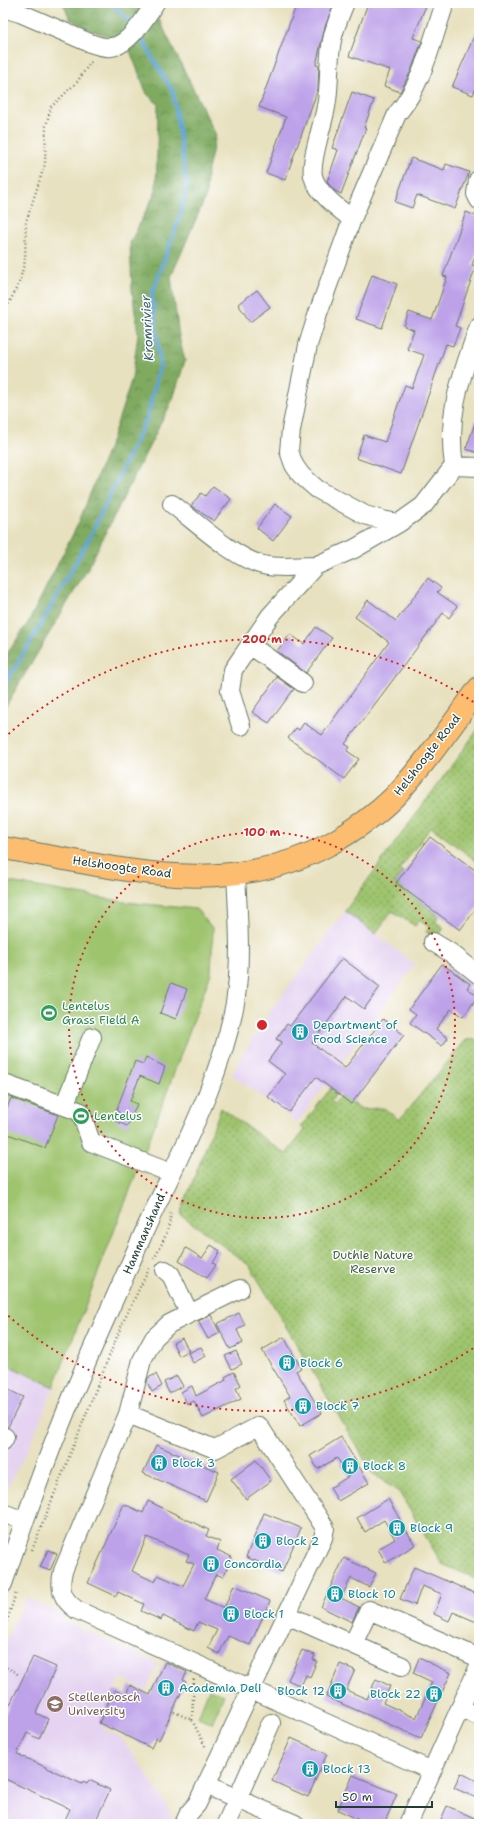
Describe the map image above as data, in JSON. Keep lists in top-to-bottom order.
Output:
{
  "streets": {
    "main road": ["Helshoogte Road"],
    "street": ["Hammanshand"]
  },
  "crossings": [
    ["Helshoogte Road", "Hammanshand"]
  ],
  "water": ["Kromrivier"],
  "parks": ["Duthie Nature Reserve"],
  "places": {
    "sports": ["Lentelus Grass Field A", "Lentelus"],
    "building": [
      "Department of Food Science",
      "Block 6",
      "Block 7",
      "Block 3",
      "Block 8",
      "Block 9",
      "Block 2",
      "Concordia",
      "Block 10",
      "Block 1",
      "Academia Deli",
      "Block 12",
      "Block 22",
      "Block 13"
    ],
    "school or university": ["Stellenbosch University"]
  },
  "scale_bar": "50 m",
  "rings": ["200 m", "100 m"]
}
